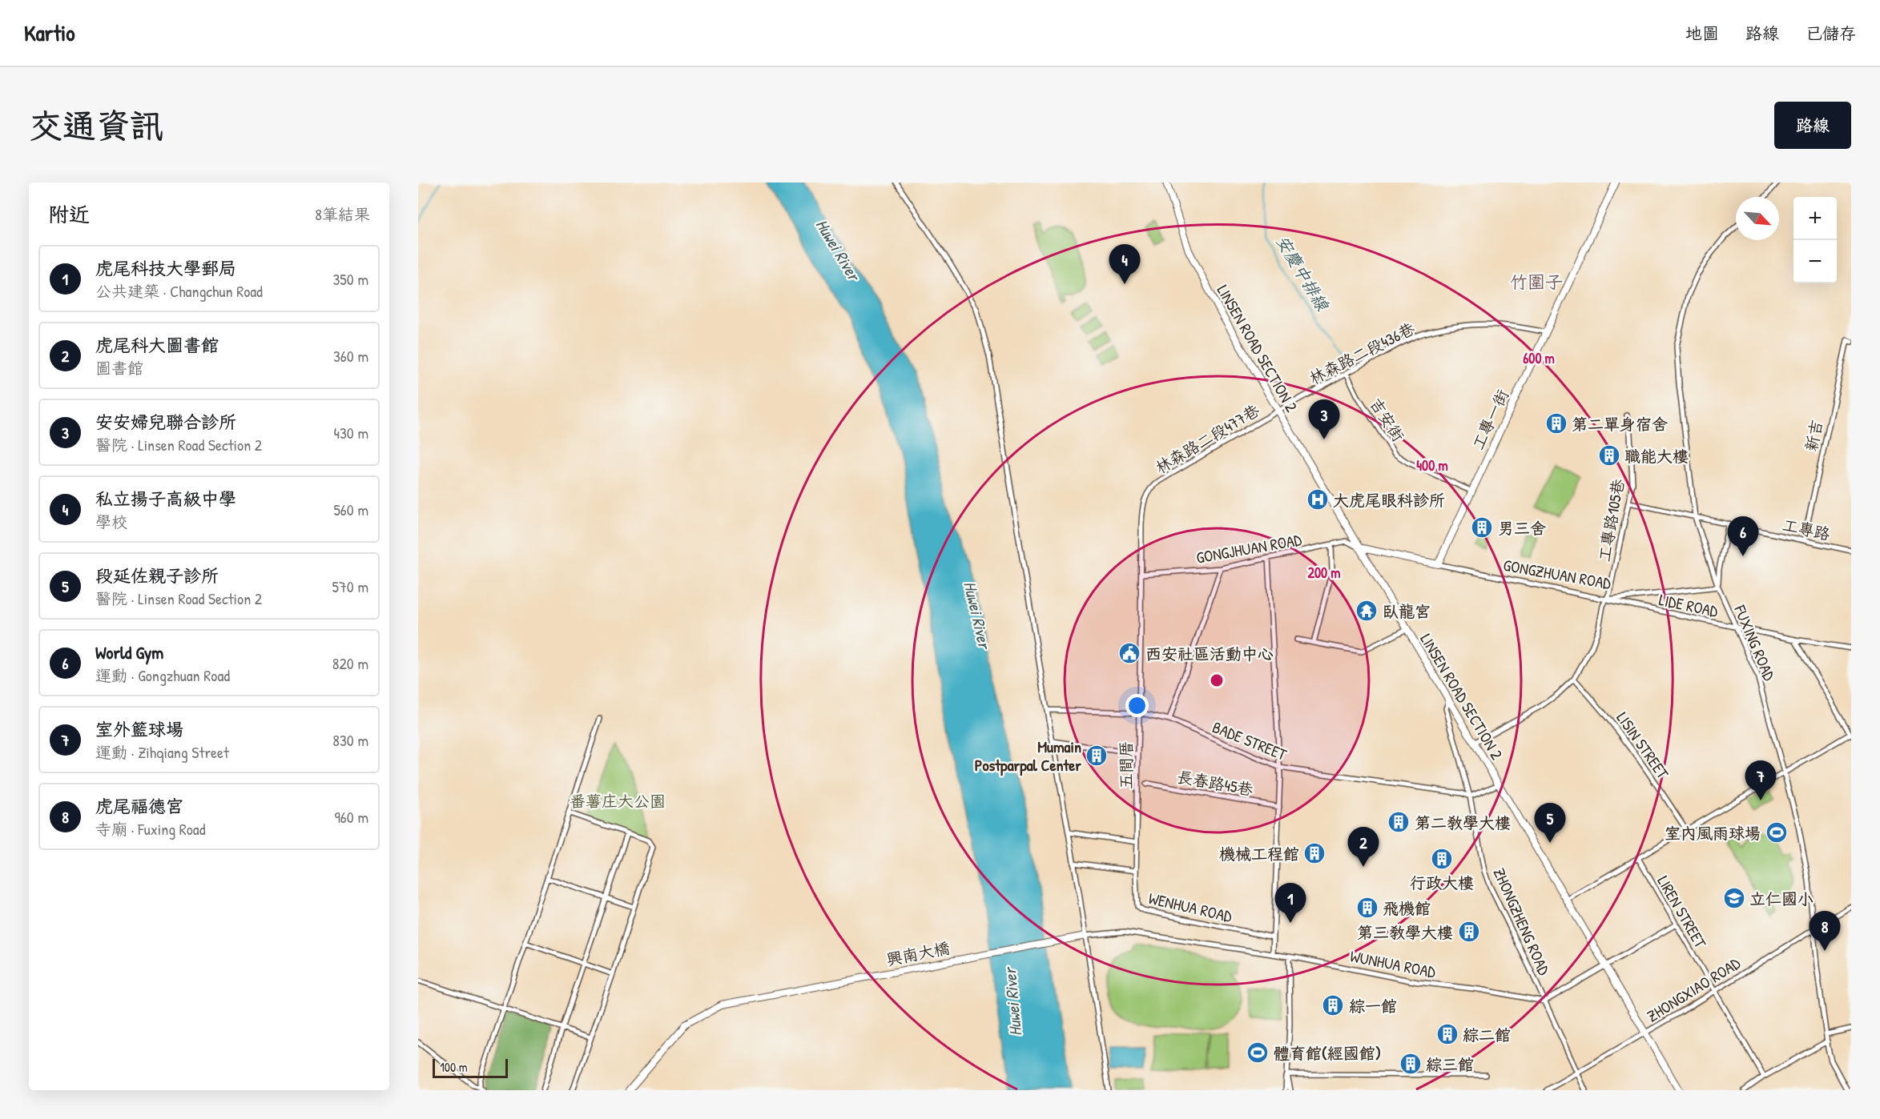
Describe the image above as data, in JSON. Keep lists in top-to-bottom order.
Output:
{
  "streets": {
    "main road": [
      "LINSEN ROAD SECTION 2",
      "工專一街",
      "GONGZHUAN ROAD",
      "興南大橋"
    ],
    "street": [
      "林森路二段436巷",
      "吉安街",
      "新吉",
      "林森路二段477巷",
      "工專路105巷",
      "工專路",
      "GONGJHUAN ROAD",
      "LIDE ROAD",
      "FUXING ROAD",
      "BADE STREET",
      "LISIN STREET",
      "五間厝",
      "長春路45巷",
      "WENHUA ROAD",
      "LIREN STREET",
      "ZHONGZHENG ROAD",
      "WUNHUA ROAD",
      "ZHONGXIAO ROAD"
    ]
  },
  "crossings": [
    ["LINSEN ROAD SECTION 2", "林森路二段436巷"],
    ["LINSEN ROAD SECTION 2", "林森路二段477巷"],
    ["LINSEN ROAD SECTION 2", "工專路105巷"],
    ["LINSEN ROAD SECTION 2", "GONGJHUAN ROAD"],
    ["LINSEN ROAD SECTION 2", "GONGZHUAN ROAD"],
    ["LINSEN ROAD SECTION 2", "ZHONGZHENG ROAD"],
    ["LINSEN ROAD SECTION 2", "ZHONGXIAO ROAD"],
    ["林森路二段436巷", "吉安街"],
    ["林森路二段436巷", "工專一街"],
    ["林森路二段436巷", "林森路二段477巷"],
    ["吉安街", "工專一街"],
    ["工專一街", "GONGZHUAN ROAD"],
    ["新吉", "工專路"],
    ["林森路二段477巷", "GONGJHUAN ROAD"],
    ["林森路二段477巷", "五間厝"],
    ["工專路105巷", "工專路"],
    ["工專路105巷", "GONGZHUAN ROAD"],
    ["工專路105巷", "LIDE ROAD"],
    ["工專路105巷", "LISIN STREET"],
    ["工專路", "FUXING ROAD"],
    ["GONGJHUAN ROAD", "GONGZHUAN ROAD"],
    ["GONGJHUAN ROAD", "五間厝"],
    ["GONGZHUAN ROAD", "LIDE ROAD"],
    ["GONGZHUAN ROAD", "FUXING ROAD"],
    ["LIDE ROAD", "FUXING ROAD"],
    ["FUXING ROAD", "ZHONGXIAO ROAD"],
    ["BADE STREET", "五間厝"],
    ["BADE STREET", "ZHONGZHENG ROAD"],
    ["五間厝", "WENHUA ROAD"],
    ["LIREN STREET", "ZHONGXIAO ROAD"],
    ["ZHONGZHENG ROAD", "WUNHUA ROAD"],
    ["ZHONGZHENG ROAD", "ZHONGXIAO ROAD"],
    ["興南大橋", "WUNHUA ROAD"]
  ],
  "districts": ["竹圍子"],
  "water": ["Huwei River", "安慶中排線"],
  "parks": ["番薯庄大公園"],
  "places": {
    "building": [
      "第二單身宿舍",
      "職能大樓",
      "男三舍",
      "Mumain Postparpal Center",
      "第二教學大樓",
      "機械工程館",
      "行政大樓",
      "飛機館",
      "第三教學大樓",
      "綜一館",
      "綜二館",
      "綜三館"
    ],
    "hospital": ["大虎尾眼科診所"],
    "temple": ["臥龍宮"],
    "public building": ["西安社區活動中心"],
    "sports": ["室內風雨球場", "體育館(經國館)"],
    "school or university": ["立仁國小"]
  },
  "scale_bar": "100 m",
  "north": "bottom right",
  "page": {
    "header": "Kartio",
    "nav": ["地圖", "路線", "已儲存"],
    "buttons": "路線",
    "title": "交通資訊",
    "heading": ["附近", "8筆結果"],
    "map_buttons": ["+", "−"],
    "pins": [
      "4",
      "3",
      "6",
      "7",
      "5",
      "2",
      "1",
      "8"
    ],
    "list": [
      {
        "mark": "1",
        "name": "虎尾科技大學郵局",
        "note": "公共建築 · Changchun Road",
        "value": "350 m"
      },
      {
        "mark": "2",
        "name": "虎尾科大圖書館",
        "note": "圖書館",
        "value": "360 m"
      },
      {
        "mark": "3",
        "name": "安安婦兒聯合診所",
        "note": "醫院 · Linsen Road Section 2",
        "value": "430 m"
      },
      {
        "mark": "4",
        "name": "私立揚子高級中學",
        "note": "學校",
        "value": "560 m"
      },
      {
        "mark": "5",
        "name": "段延佐親子診所",
        "note": "醫院 · Linsen Road Section 2",
        "value": "570 m"
      },
      {
        "mark": "6",
        "name": "World Gym",
        "note": "運動 · Gongzhuan Road",
        "value": "820 m"
      },
      {
        "mark": "7",
        "name": "室外籃球場",
        "note": "運動 · Zihqiang Street",
        "value": "830 m"
      },
      {
        "mark": "8",
        "name": "虎尾福德宮",
        "note": "寺廟 · Fuxing Road",
        "value": "960 m"
      }
    ],
    "scale": "100 m"
  },
  "rings": ["600 m", "400 m", "200 m"]
}
